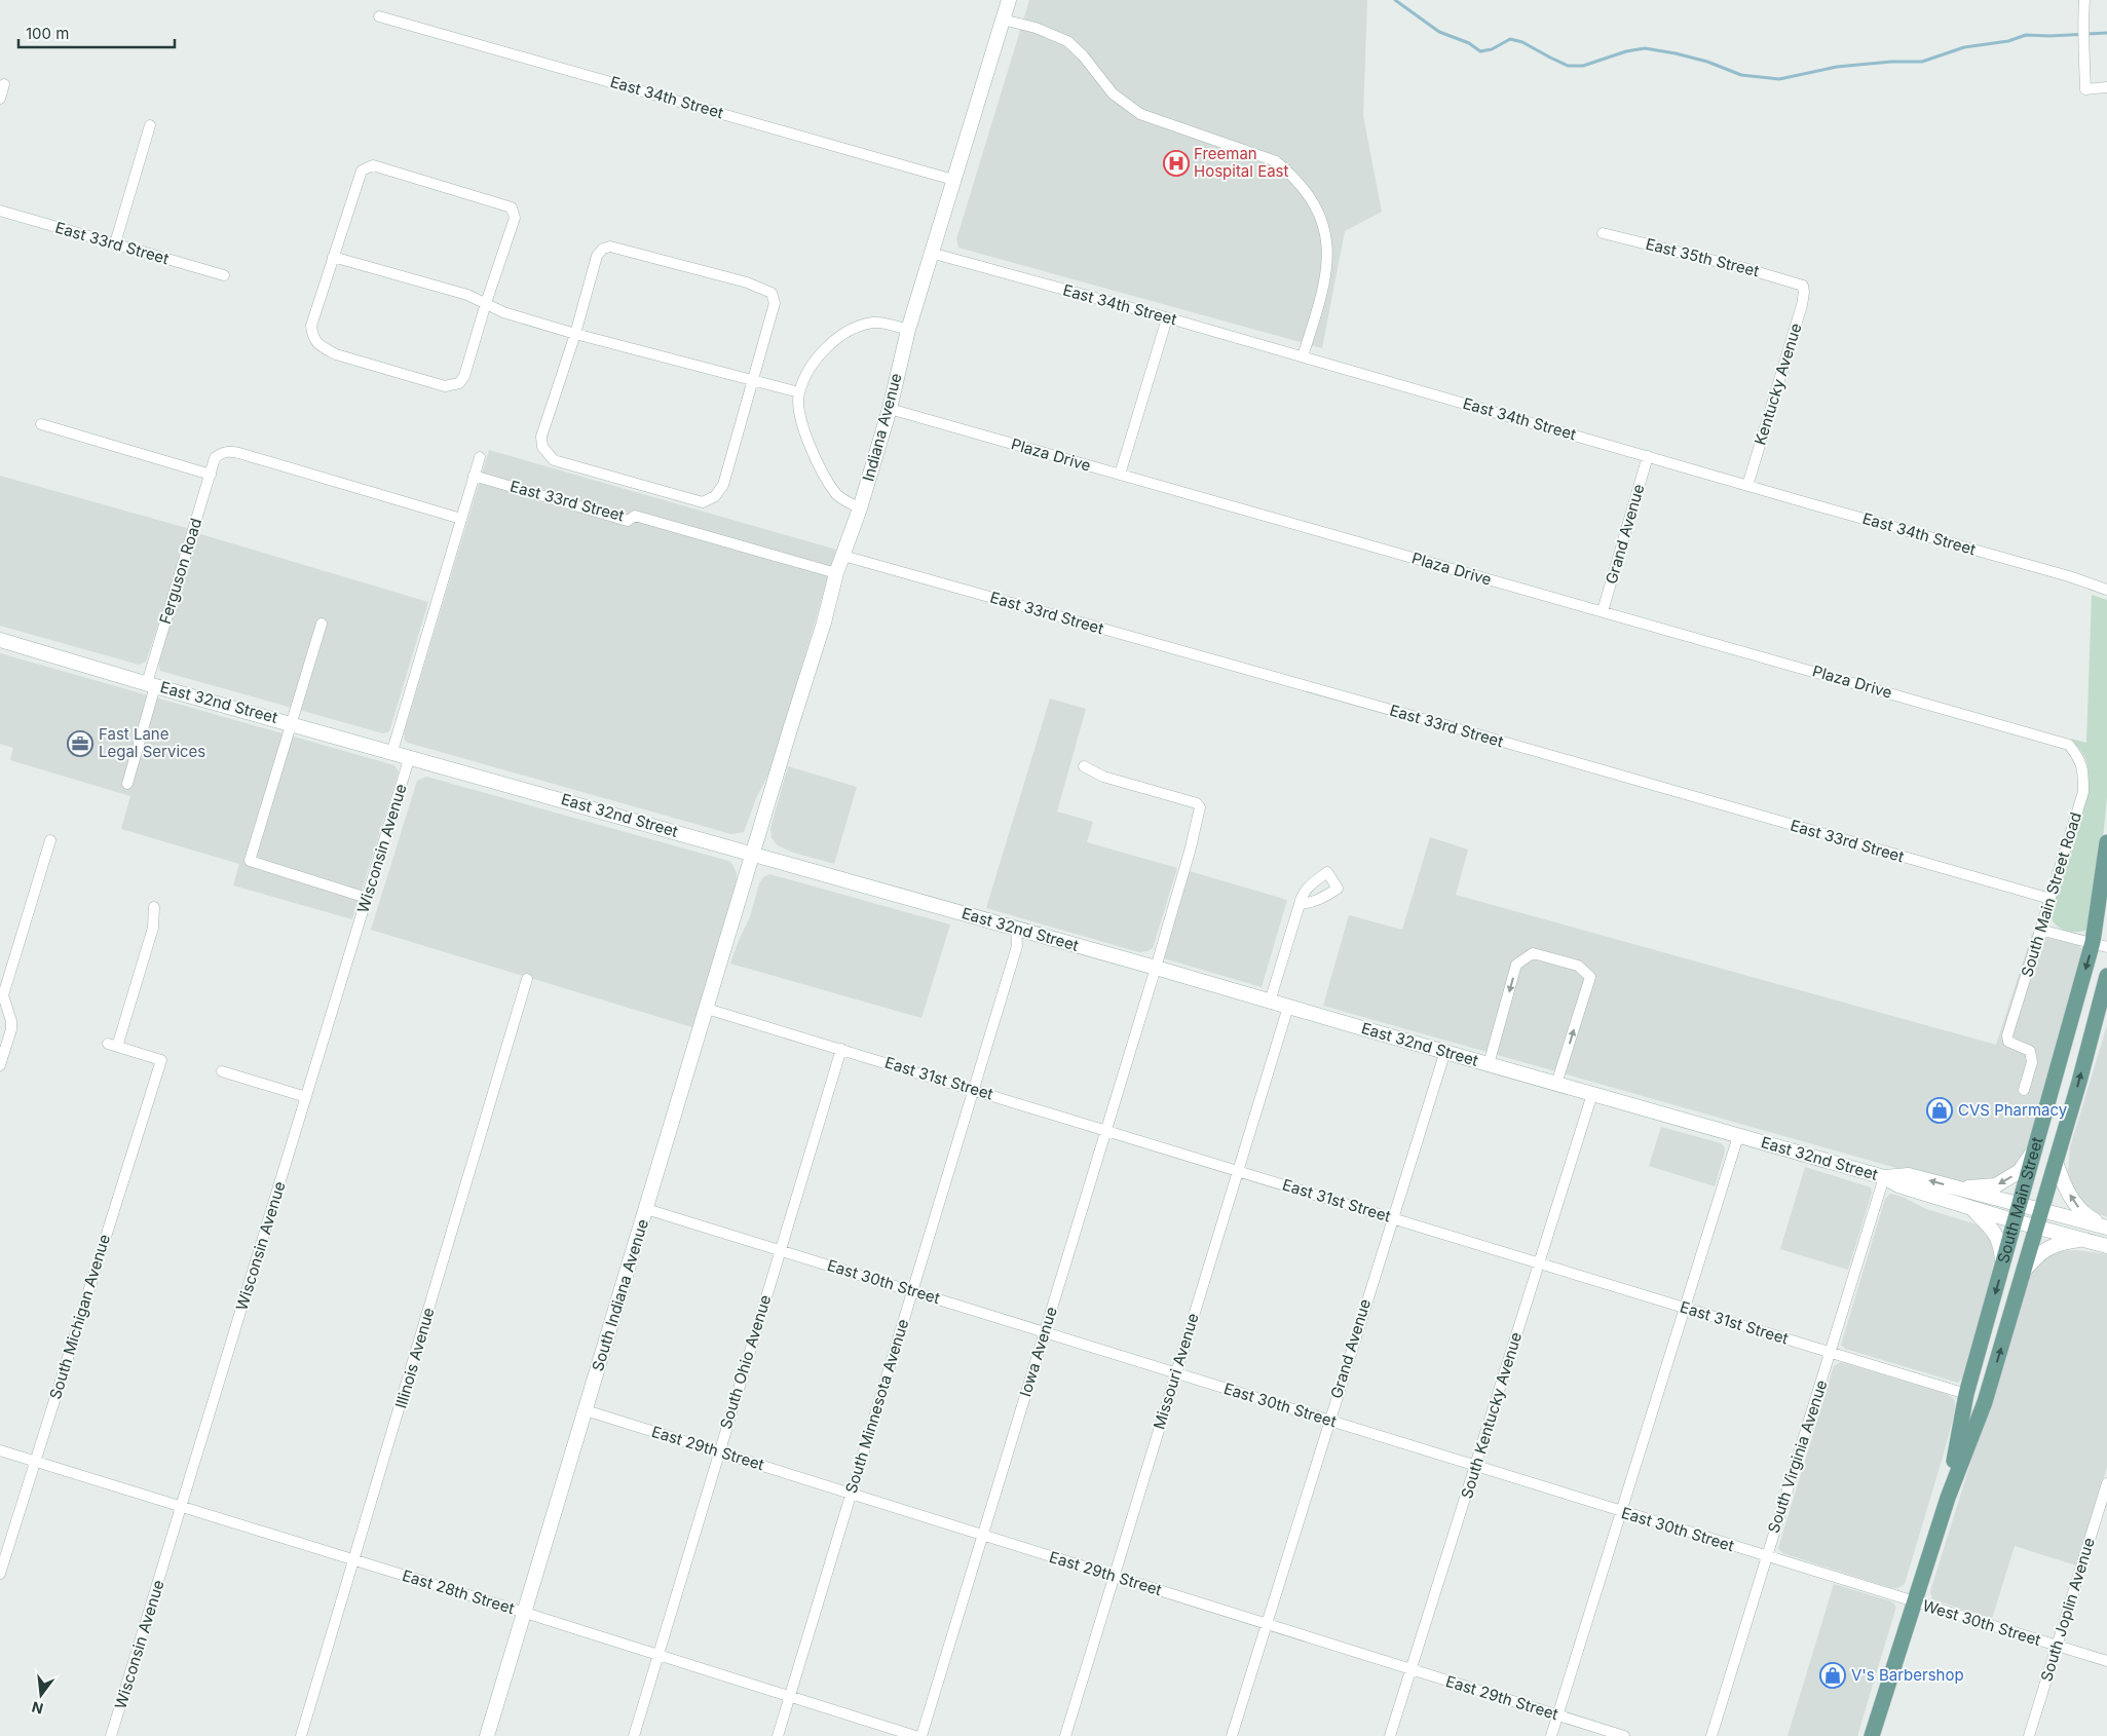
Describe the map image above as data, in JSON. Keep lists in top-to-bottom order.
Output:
{
  "streets": {
    "main road": [
      "Indiana Avenue",
      "East 32nd Street",
      "South Main Street",
      "South Indiana Avenue"
    ],
    "street": [
      "East 34th Street",
      "East 33rd Street",
      "East 35th Street",
      "Kentucky Avenue",
      "Plaza Drive",
      "Grand Avenue",
      "Ferguson Road",
      "Wisconsin Avenue",
      "South Main Street Road",
      "East 31st Street",
      "East 30th Street",
      "South Michigan Avenue",
      "Iowa Avenue",
      "Illinois Avenue",
      "South Ohio Avenue",
      "Missouri Avenue",
      "South Minnesota Avenue",
      "South Kentucky Avenue",
      "East 29th Street",
      "South Virginia Avenue",
      "East 28th Street",
      "South Joplin Avenue",
      "West 30th Street"
    ]
  },
  "crossings": [
    ["East 34th Street", "Kentucky Avenue"],
    ["East 34th Street", "Indiana Avenue"],
    ["East 34th Street", "Grand Avenue"],
    ["East 33rd Street", "Indiana Avenue"],
    ["East 33rd Street", "South Main Street Road"],
    ["East 35th Street", "Kentucky Avenue"],
    ["Indiana Avenue", "Plaza Drive"],
    ["Indiana Avenue", "East 32nd Street"],
    ["Indiana Avenue", "South Indiana Avenue"],
    ["Plaza Drive", "Grand Avenue"],
    ["Plaza Drive", "South Main Street Road"],
    ["Grand Avenue", "East 32nd Street"],
    ["Grand Avenue", "East 31st Street"],
    ["Grand Avenue", "East 30th Street"],
    ["Grand Avenue", "East 29th Street"],
    ["Ferguson Road", "East 32nd Street"],
    ["East 32nd Street", "Wisconsin Avenue"],
    ["East 32nd Street", "South Main Street"],
    ["East 32nd Street", "South Indiana Avenue"],
    ["East 32nd Street", "Iowa Avenue"],
    ["East 32nd Street", "Missouri Avenue"],
    ["East 32nd Street", "South Minnesota Avenue"],
    ["East 32nd Street", "South Kentucky Avenue"],
    ["East 32nd Street", "South Virginia Avenue"],
    ["Wisconsin Avenue", "East 28th Street"],
    ["East 31st Street", "South Main Street"],
    ["East 31st Street", "South Indiana Avenue"],
    ["East 31st Street", "Iowa Avenue"],
    ["East 31st Street", "South Ohio Avenue"],
    ["East 31st Street", "Missouri Avenue"],
    ["East 31st Street", "South Minnesota Avenue"],
    ["East 31st Street", "South Kentucky Avenue"],
    ["East 31st Street", "South Virginia Avenue"],
    ["South Main Street", "East 30th Street"],
    ["South Main Street", "West 30th Street"],
    ["East 30th Street", "South Indiana Avenue"],
    ["East 30th Street", "Iowa Avenue"],
    ["East 30th Street", "South Ohio Avenue"],
    ["East 30th Street", "Missouri Avenue"],
    ["East 30th Street", "South Minnesota Avenue"],
    ["East 30th Street", "South Kentucky Avenue"],
    ["East 30th Street", "South Virginia Avenue"],
    ["East 30th Street", "West 30th Street"],
    ["South Indiana Avenue", "East 29th Street"],
    ["South Indiana Avenue", "East 28th Street"],
    ["South Michigan Avenue", "East 28th Street"],
    ["Iowa Avenue", "East 29th Street"],
    ["Illinois Avenue", "East 28th Street"],
    ["South Ohio Avenue", "East 29th Street"],
    ["South Ohio Avenue", "East 28th Street"],
    ["Missouri Avenue", "East 29th Street"],
    ["South Minnesota Avenue", "East 29th Street"],
    ["South Minnesota Avenue", "East 28th Street"],
    ["South Kentucky Avenue", "East 29th Street"],
    ["South Joplin Avenue", "West 30th Street"]
  ],
  "places": {
    "hospital": ["Freeman Hospital East"],
    "office": ["Fast Lane Legal Services"],
    "shop": ["CVS Pharmacy", "V's Barbershop"]
  },
  "scale_bar": "100 m",
  "north": "bottom"
}
